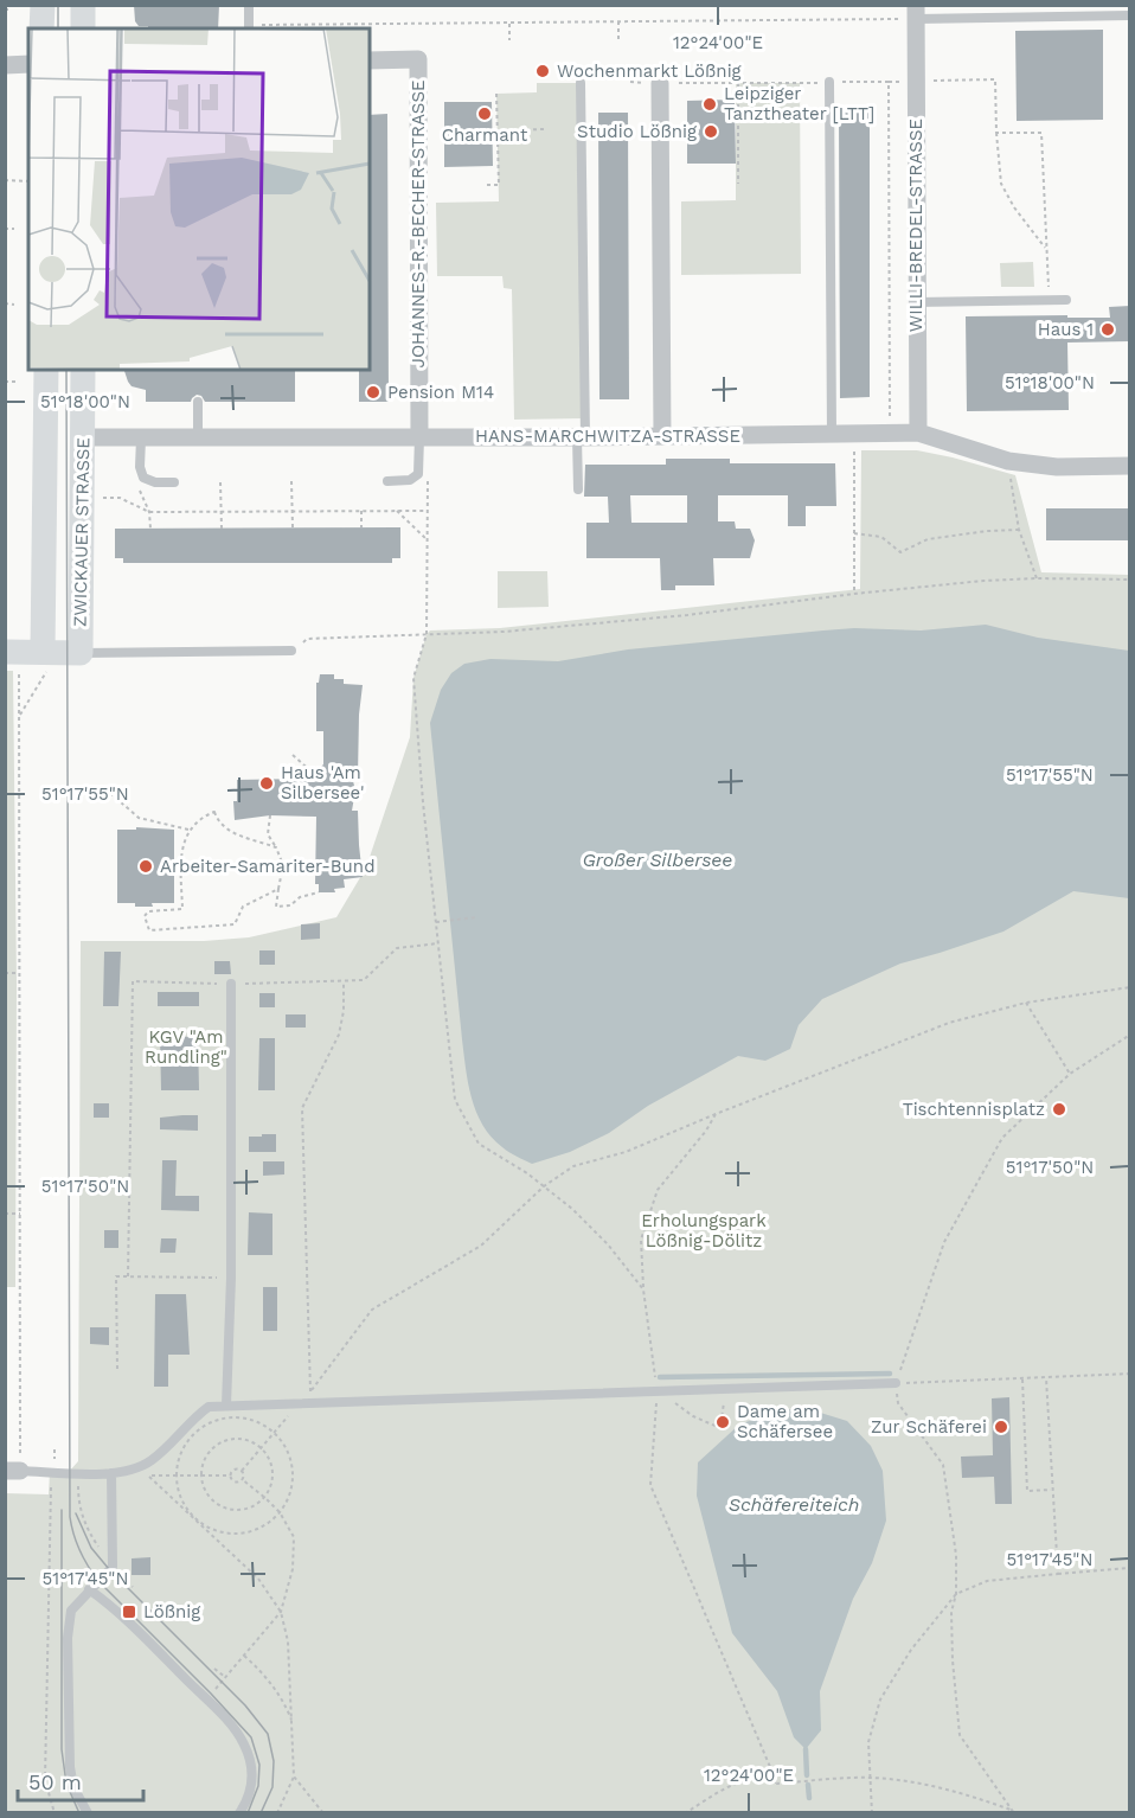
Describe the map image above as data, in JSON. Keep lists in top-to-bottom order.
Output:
{
  "streets": {
    "main road": ["ZWICKAUER STRASSE"],
    "street": ["JOHANNES-R.-BECHER-STRASSE", "WILLI-BREDEL-STRASSE", "HANS-MARCHWITZA-STRASSE"]
  },
  "crossings": [
    ["JOHANNES-R.-BECHER-STRASSE", "HANS-MARCHWITZA-STRASSE"],
    ["WILLI-BREDEL-STRASSE", "HANS-MARCHWITZA-STRASSE"],
    ["HANS-MARCHWITZA-STRASSE", "ZWICKAUER STRASSE"]
  ],
  "water": ["Großer Silbersee", "Schäfereiteich"],
  "parks": ["KGV \"Am Rundling\"", "Erholungspark Lößnig-Dölitz"],
  "places": {
    "other": [
      "Wochenmarkt Lößnig",
      "Leipziger Tanztheater [LTT]",
      "Charmant",
      "Studio Lößnig",
      "Haus 1",
      "Pension M14",
      "Haus 'Am Silbersee'",
      "Arbeiter-Samariter-Bund",
      "Tischtennisplatz",
      "Dame am Schäfersee",
      "Zur Schäferei"
    ],
    "transit": ["Lößnig"]
  },
  "scale_bar": "50 m",
  "coordinates": [
    "12°24'00\"E",
    "51°18'00\"N",
    "51°17'55\"N",
    "51°17'50\"N",
    "51°17'45\"N"
  ]
}
